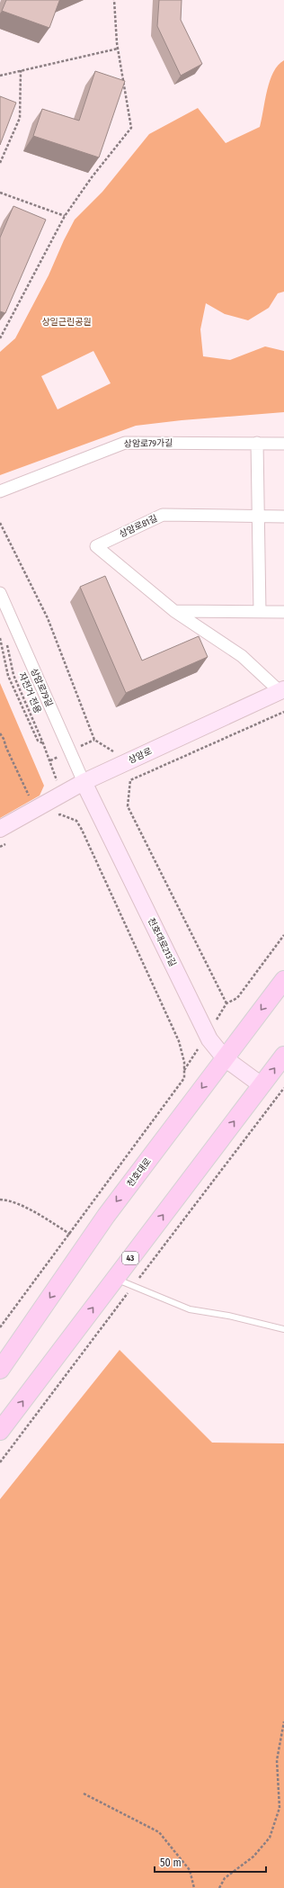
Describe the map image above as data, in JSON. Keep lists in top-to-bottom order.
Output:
{
  "streets": {
    "main road": ["천호대로", "43"],
    "street": [
      "상암로79가길",
      "상암로81길",
      "상암로79길",
      "상암로",
      "천호대로213길"
    ],
    "path": ["자전거 전용"]
  },
  "crossings": [
    ["상암로81길", "상암로"],
    ["상암로79길", "상암로"],
    ["상암로79길", "천호대로213길"],
    ["상암로", "천호대로213길"],
    ["천호대로213길", "천호대로"],
    ["천호대로213길", "43"]
  ],
  "parks": ["상일근린공원"],
  "scale_bar": "50 m"
}
